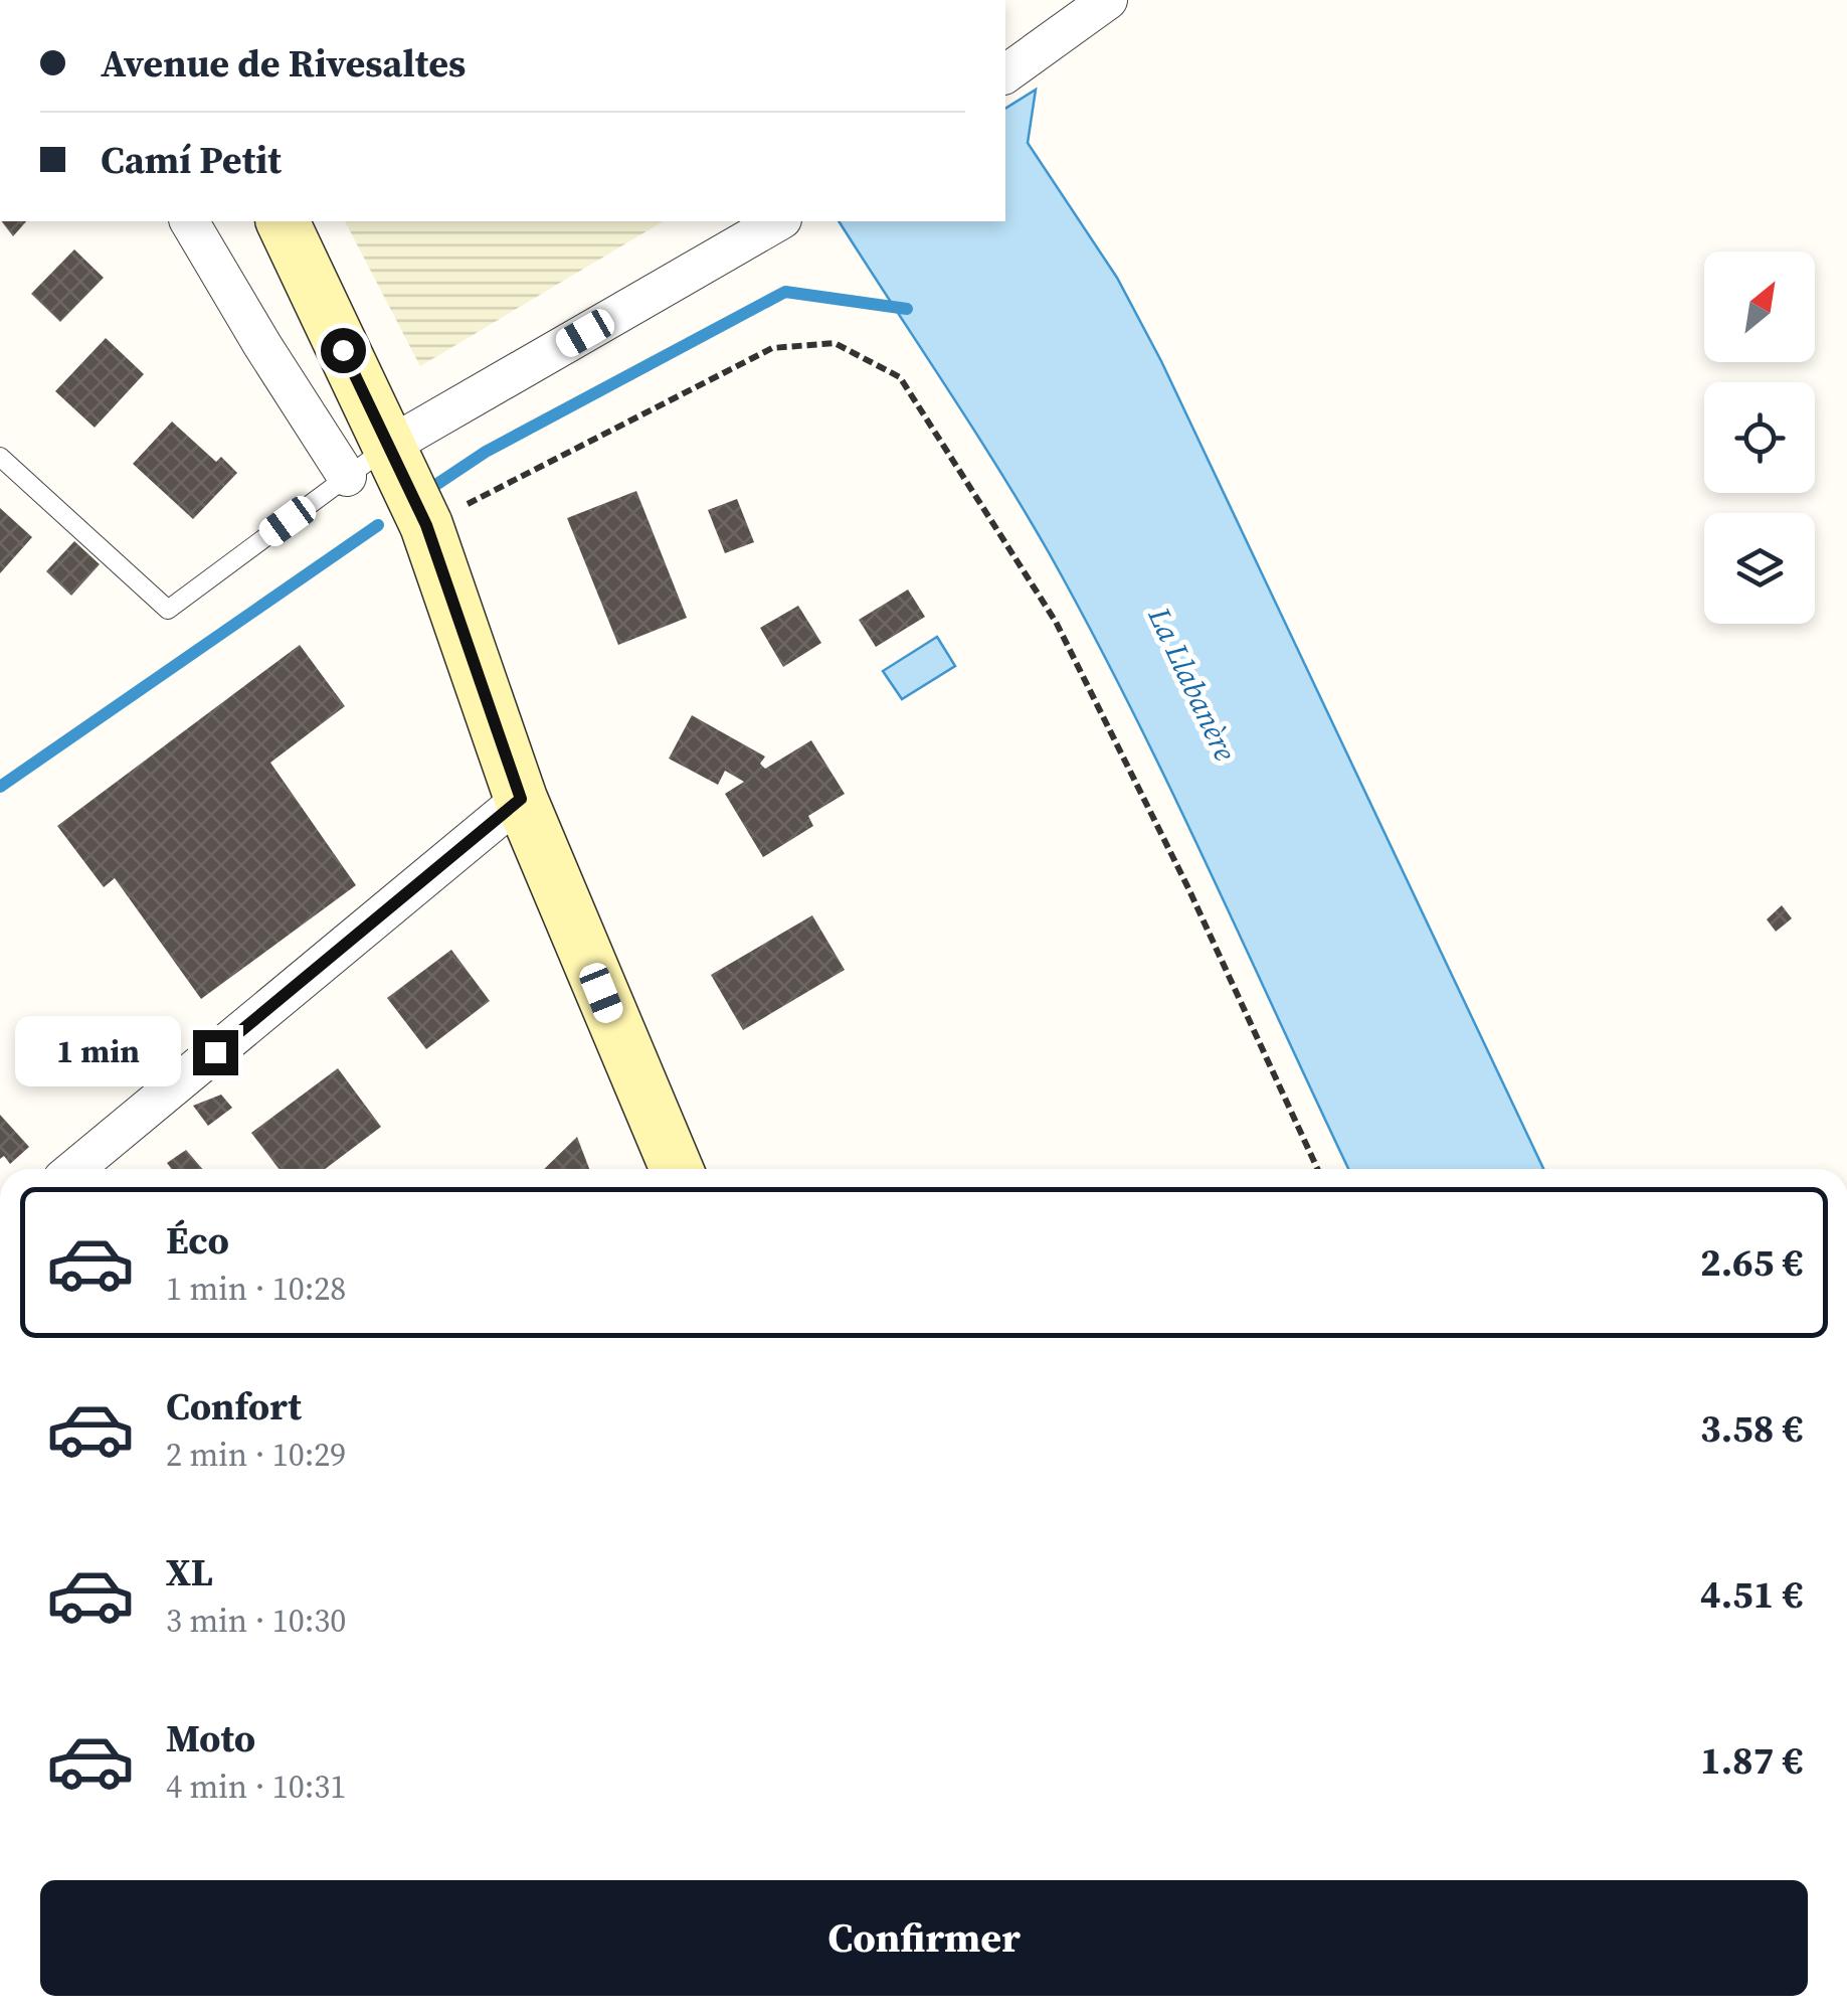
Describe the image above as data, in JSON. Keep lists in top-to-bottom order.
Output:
{
  "water": ["La Llabanère"],
  "north": "top right",
  "page": {
    "banner": ["Avenue de Rivesaltes", "Camí Petit"],
    "bubble": "1 min",
    "list": [
      {
        "name": "Éco",
        "note": "1 min · 10:28",
        "value": "2.65 €"
      },
      {
        "name": "Confort",
        "note": "2 min · 10:29",
        "value": "3.58 €"
      },
      {
        "name": "XL",
        "note": "3 min · 10:30",
        "value": "4.51 €"
      },
      {
        "name": "Moto",
        "note": "4 min · 10:31",
        "value": "1.87 €"
      }
    ],
    "buttons": "Confirmer"
  }
}
